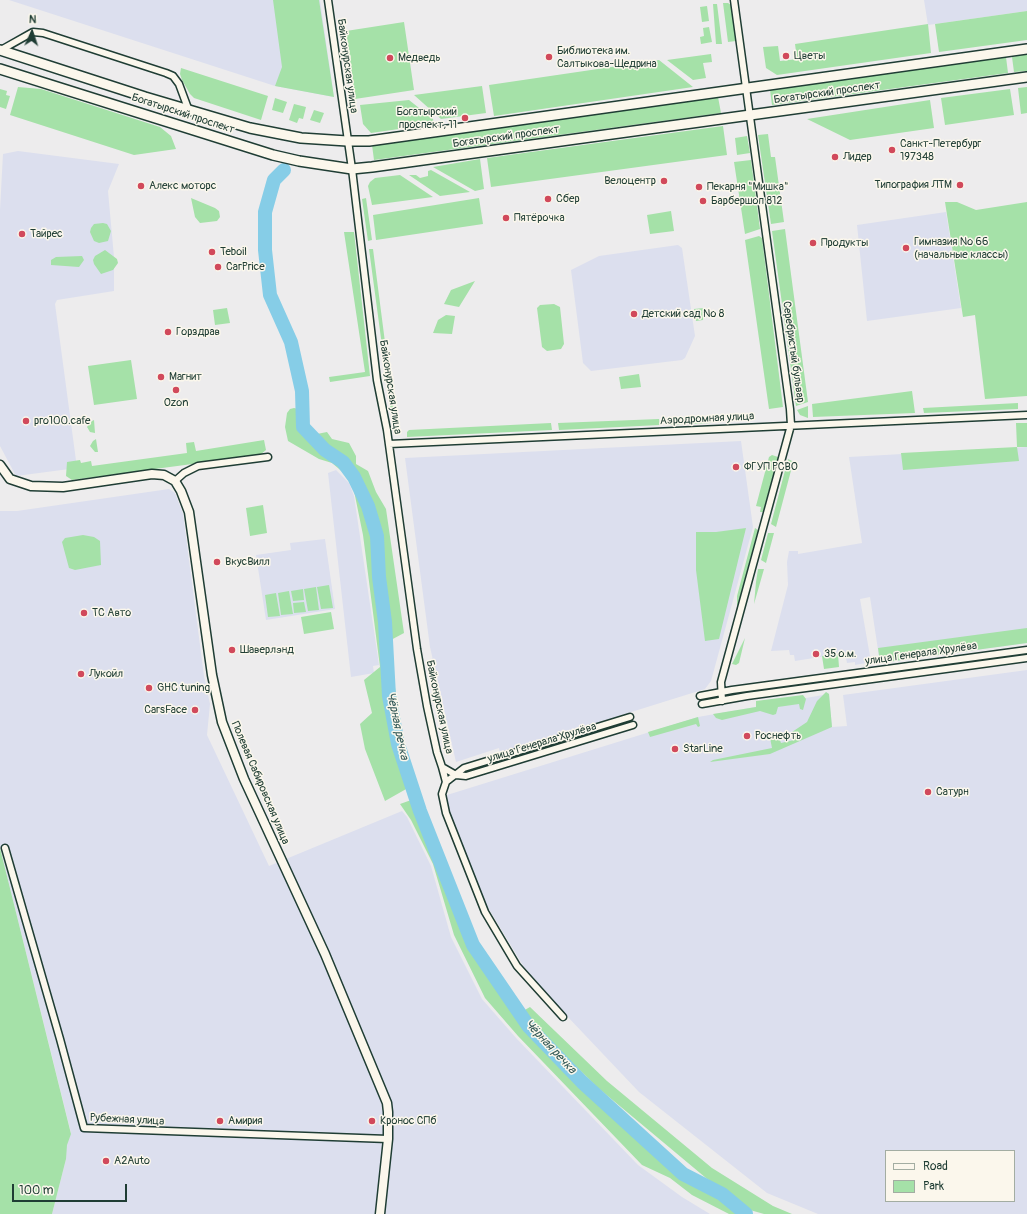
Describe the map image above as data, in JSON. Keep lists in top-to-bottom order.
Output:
{
  "streets": {
    "main road": ["Богатырский проспект"],
    "street": [
      "Байконурская улица",
      "Серебристый бульвар",
      "Аэродромная улица",
      "улица Генерала Хрулёва",
      "Полевая Сабировская улица",
      "Рубежная улица"
    ]
  },
  "crossings": [
    ["Байконурская улица", "Богатырский проспект"],
    ["Байконурская улица", "Аэродромная улица"],
    ["Байконурская улица", "улица Генерала Хрулёва"],
    ["Богатырский проспект", "Серебристый бульвар"],
    ["Серебристый бульвар", "Аэродромная улица"],
    ["Серебристый бульвар", "улица Генерала Хрулёва"],
    ["Полевая Сабировская улица", "Рубежная улица"]
  ],
  "water": ["Чёрная речка"],
  "places": [
    "Цветы",
    "Библиотека им. Салтыкова-Щедрина",
    "Медведь",
    "Богатырский проспект, 11",
    "Санкт-Петербург 197348",
    "Лидер",
    "Велоцентр",
    "Типография ЛТМ",
    "Алекс моторс",
    "Пекарня \"Мишка\"",
    "Сбер",
    "Барбершоп 812",
    "Пятёрочка",
    "Тайрес",
    "Продукты",
    "Гимназия № 66 (начальные классы)",
    "Teboil",
    "CarPrice",
    "Детский сад № 8",
    "Горздрав",
    "Магнит",
    "Ozon",
    "pro100.cafe",
    "ФГУП РСВО",
    "ВкусВилл",
    "ТС Авто",
    "Шаверлэнд",
    "35 о.м.",
    "Лукойл",
    "GHC tuning",
    "CarsFace",
    "Роснефть",
    "StarLine",
    "Сатурн",
    "Амирия",
    "Кронос СПб",
    "A2Auto"
  ],
  "legend": ["Road", "Park"],
  "scale_bar": "100 m",
  "north": "top"
}
